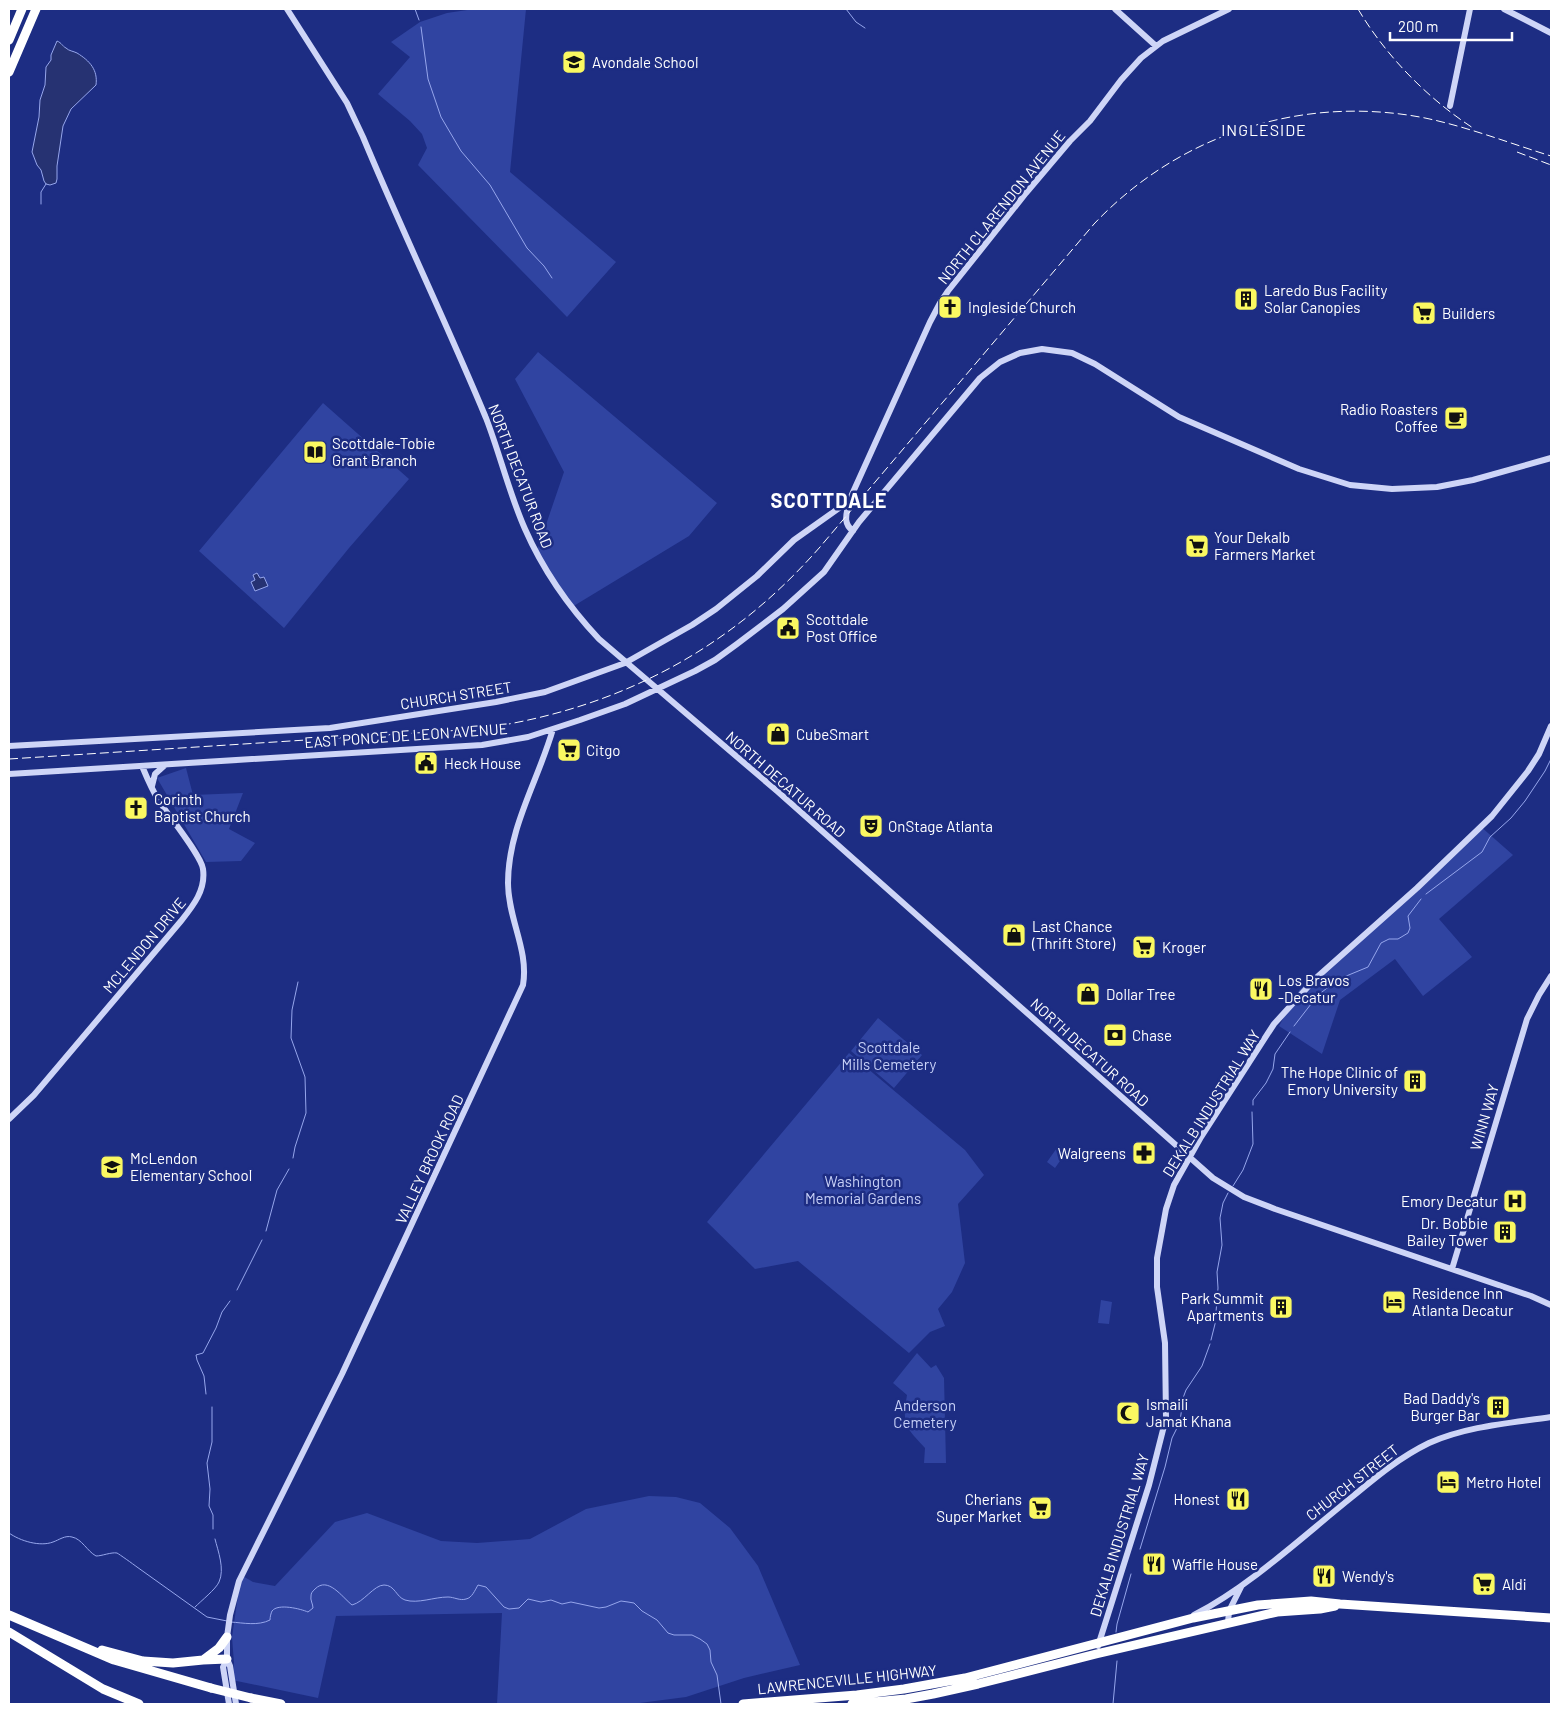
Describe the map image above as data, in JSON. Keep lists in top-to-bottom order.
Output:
{
  "streets": {
    "highway": ["LAWRENCEVILLE HIGHWAY"],
    "main road": [
      "NORTH CLARENDON AVENUE",
      "NORTH DECATUR ROAD",
      "CHURCH STREET",
      "EAST PONCE DE LEON AVENUE",
      "MCLENDON DRIVE",
      "DEKALB INDUSTRIAL WAY",
      "WINN WAY",
      "VALLEY BROOK ROAD"
    ]
  },
  "crossings": [
    ["NORTH CLARENDON AVENUE", "CHURCH STREET"],
    ["NORTH CLARENDON AVENUE", "EAST PONCE DE LEON AVENUE"],
    ["NORTH DECATUR ROAD", "CHURCH STREET"],
    ["NORTH DECATUR ROAD", "EAST PONCE DE LEON AVENUE"],
    ["NORTH DECATUR ROAD", "DEKALB INDUSTRIAL WAY"],
    ["NORTH DECATUR ROAD", "WINN WAY"],
    ["CHURCH STREET", "LAWRENCEVILLE HIGHWAY"],
    ["EAST PONCE DE LEON AVENUE", "MCLENDON DRIVE"],
    ["EAST PONCE DE LEON AVENUE", "VALLEY BROOK ROAD"],
    ["DEKALB INDUSTRIAL WAY", "LAWRENCEVILLE HIGHWAY"]
  ],
  "districts": ["INGLESIDE", "SCOTTDALE"],
  "parks": ["Scottdale Mills Cemetery", "Washington Memorial Gardens", "Anderson Cemetery"],
  "places": {
    "school or university": ["Avondale School", "McLendon Elementary School"],
    "building": [
      "Laredo Bus Facility Solar Canopies",
      "The Hope Clinic of Emory University",
      "Dr. Bobbie Bailey Tower",
      "Park Summit Apartments",
      "Bad Daddy's Burger Bar"
    ],
    "church": ["Ingleside Church", "Corinth Baptist Church"],
    "supermarket": [
      "Builders",
      "Your Dekalb Farmers Market",
      "Citgo",
      "Kroger",
      "Cherians Super Market",
      "Aldi"
    ],
    "cafe": ["Radio Roasters Coffee"],
    "library": ["Scottdale-Tobie Grant Branch"],
    "public building": ["Scottdale Post Office", "Heck House"],
    "shop": ["CubeSmart", "Last Chance (Thrift Store)", "Dollar Tree"],
    "theatre": ["OnStage Atlanta"],
    "restaurant": [
      "Los Bravos -Decatur",
      "Honest",
      "Waffle House",
      "Wendy's"
    ],
    "bank": ["Chase"],
    "pharmacy": ["Walgreens"],
    "hospital": ["Emory Decatur"],
    "hotel": ["Residence Inn Atlanta Decatur", "Metro Hotel"],
    "mosque": ["Ismaili Jamat Khana"]
  },
  "scale_bar": "200 m"
}
